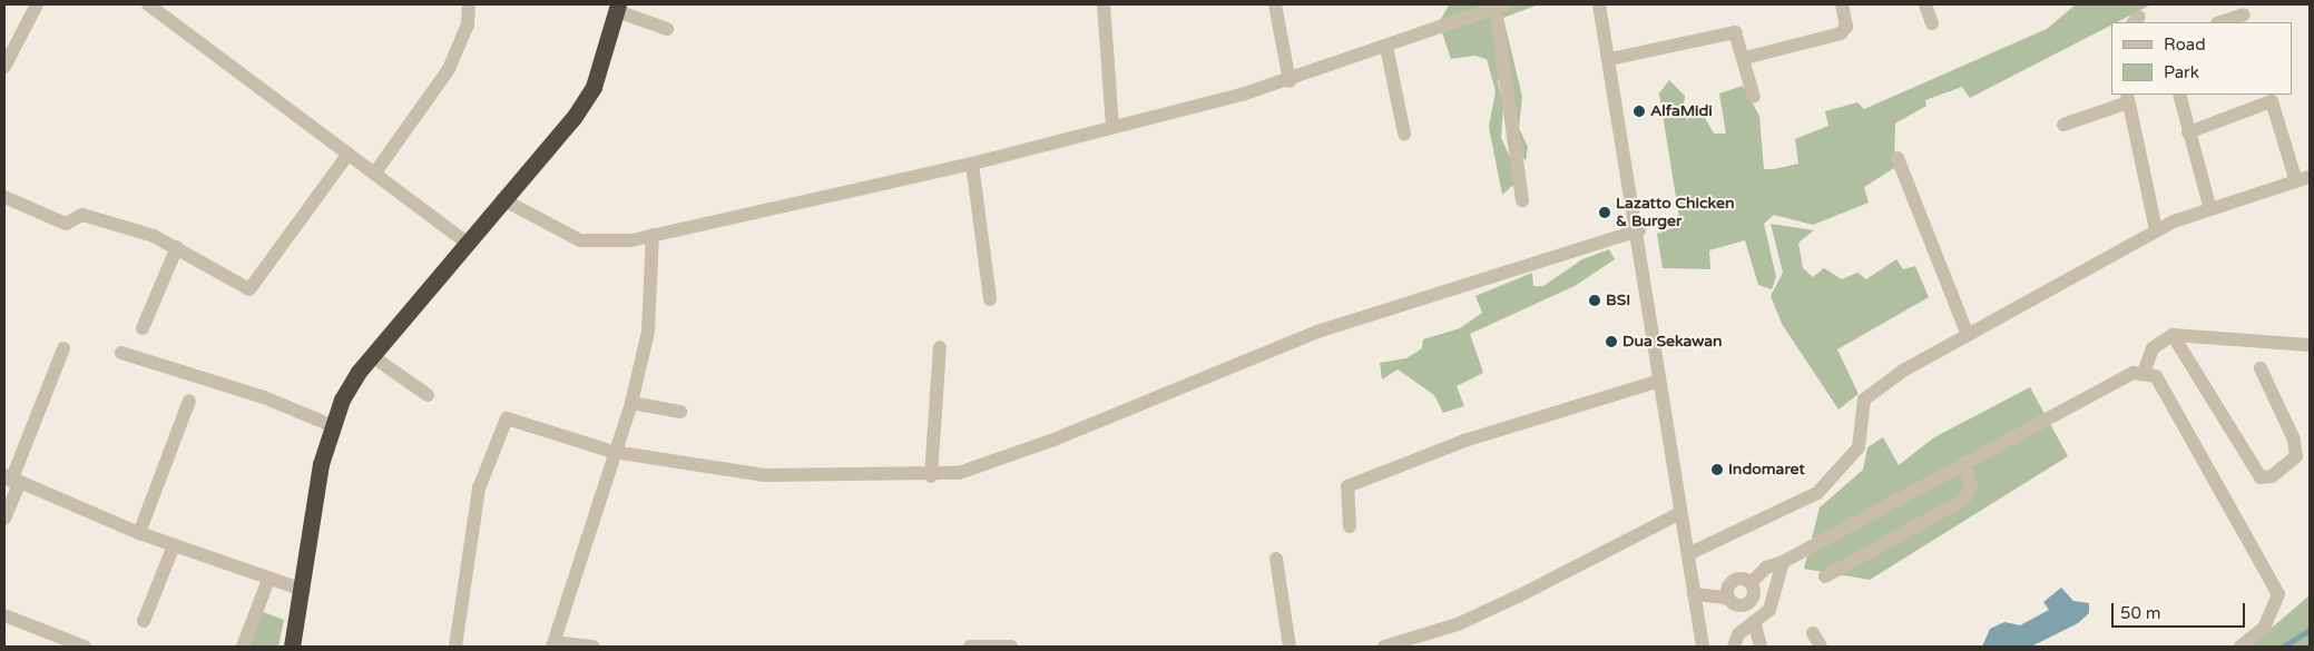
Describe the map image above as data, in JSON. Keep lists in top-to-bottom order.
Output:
{
  "places": [
    "AlfaMidi",
    "Lazatto Chicken & Burger",
    "BSI",
    "Dua Sekawan",
    "Indomaret"
  ],
  "legend": ["Road", "Park"],
  "scale_bar": "50 m"
}
